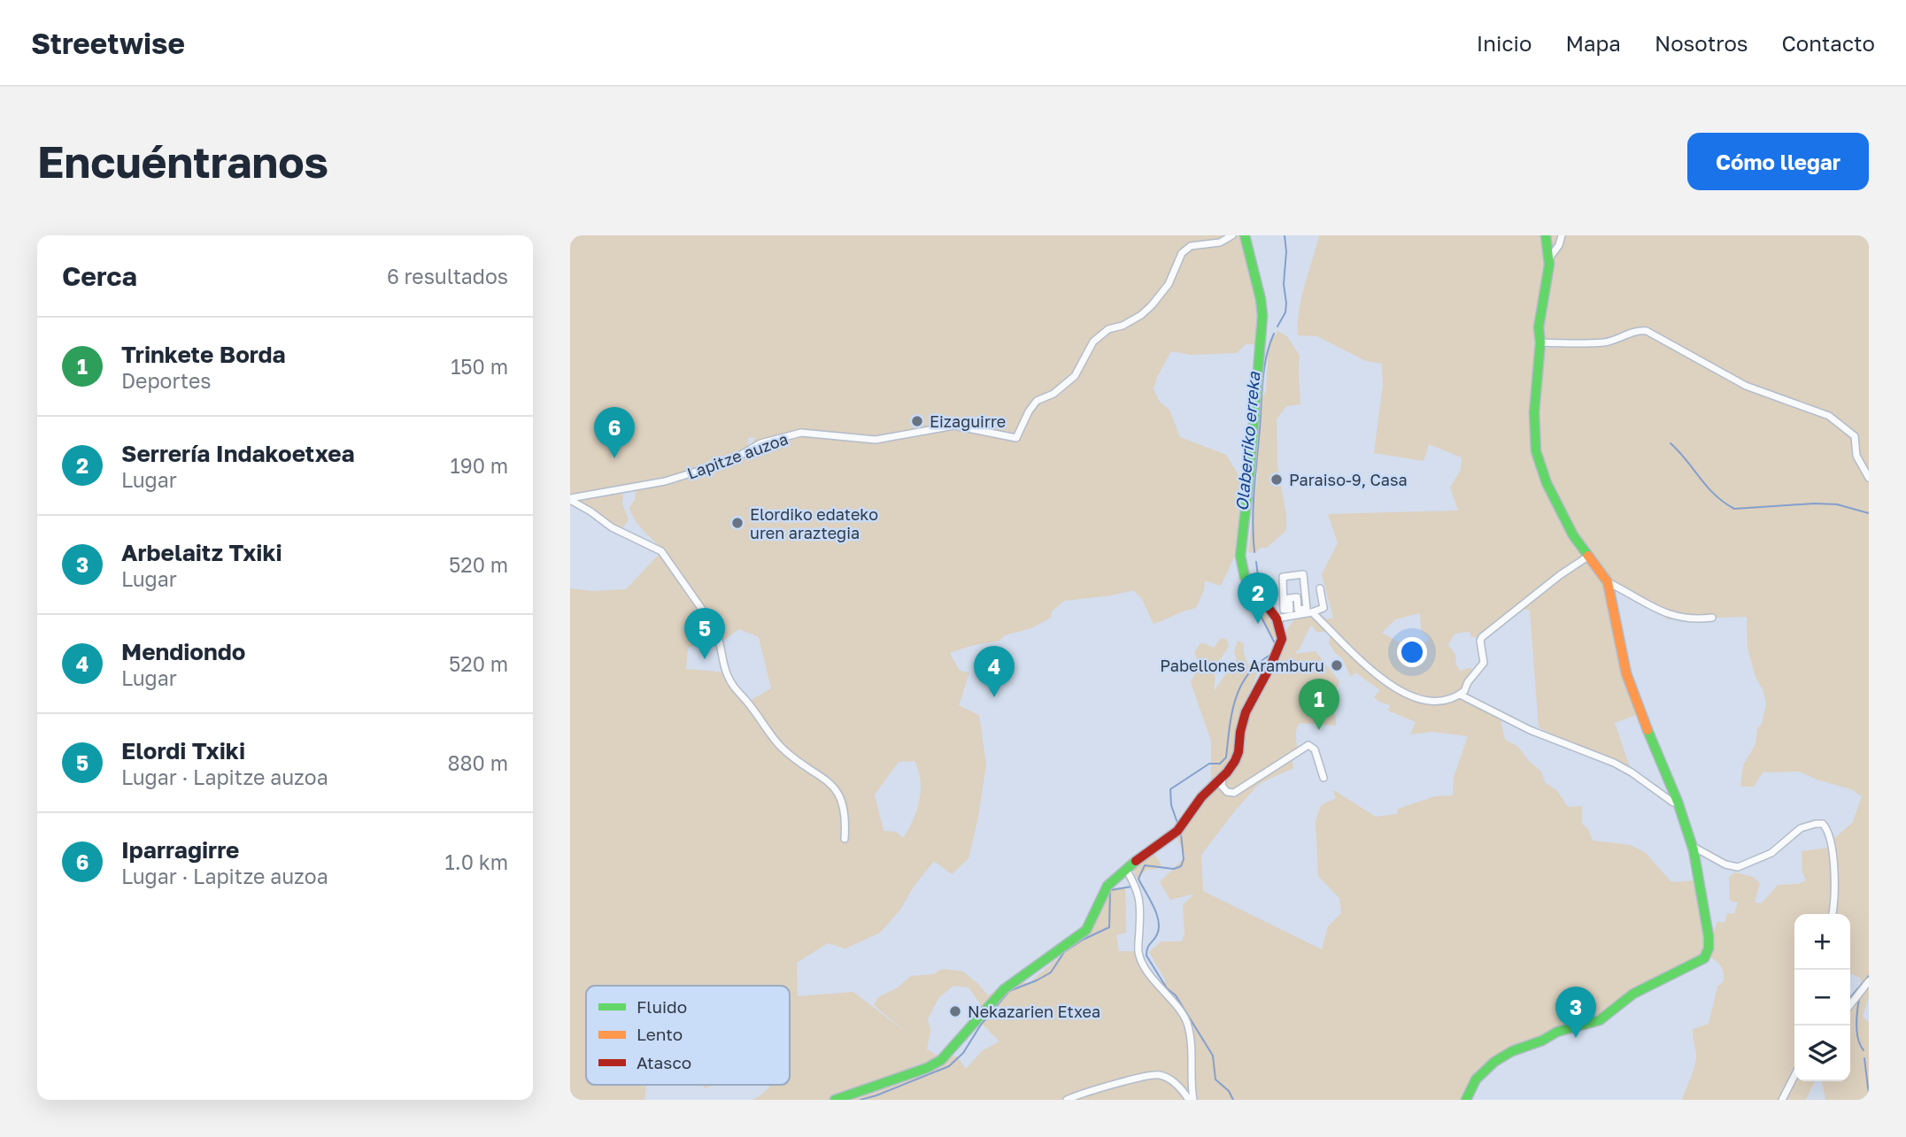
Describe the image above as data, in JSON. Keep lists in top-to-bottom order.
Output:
{
  "streets": {
    "street": ["Lapitze auzoa"]
  },
  "water": ["Olaberriko erreka"],
  "places": [
    "Eizaguirre",
    "Paraiso-9, Casa",
    "Elordiko edateko uren araztegia",
    "Pabellones Aramburu",
    "Nekazarien Etxea"
  ],
  "legend": ["Fluido", "Lento", "Atasco"],
  "page": {
    "header": "Streetwise",
    "nav": [
      "Inicio",
      "Mapa",
      "Nosotros",
      "Contacto"
    ],
    "buttons": "Cómo llegar",
    "title": "Encuéntranos",
    "heading": ["Cerca", "6 resultados"],
    "list": [
      {
        "mark": "1",
        "name": "Trinkete Borda",
        "note": "Deportes",
        "value": "150 m"
      },
      {
        "mark": "2",
        "name": "Serrería Indakoetxea",
        "note": "Lugar",
        "value": "190 m"
      },
      {
        "mark": "3",
        "name": "Arbelaitz Txiki",
        "note": "Lugar",
        "value": "520 m"
      },
      {
        "mark": "4",
        "name": "Mendiondo",
        "note": "Lugar",
        "value": "520 m"
      },
      {
        "mark": "5",
        "name": "Elordi Txiki",
        "note": "Lugar · Lapitze auzoa",
        "value": "880 m"
      },
      {
        "mark": "6",
        "name": "Iparragirre",
        "note": "Lugar · Lapitze auzoa",
        "value": "1.0 km"
      }
    ],
    "pins": [
      "6",
      "2",
      "5",
      "4",
      "1",
      "3"
    ],
    "map_buttons": ["+", "−"]
  }
}
